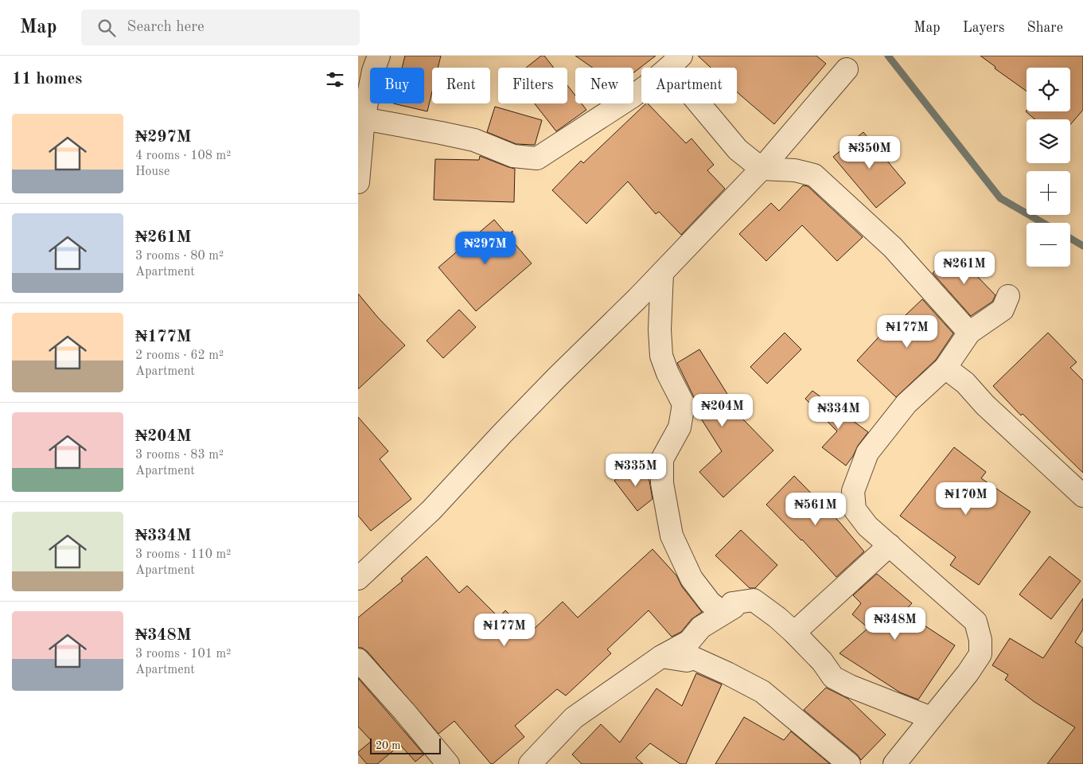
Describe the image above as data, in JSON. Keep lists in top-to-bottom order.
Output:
{
  "scale_bar": "20 m",
  "page": {
    "header": "Map",
    "search": "Search here",
    "nav": ["Map", "Layers", "Share"],
    "heading": "11 homes",
    "map_buttons": ["+", "−"],
    "chip": [
      "Buy",
      "Rent",
      "Filters",
      "New",
      "Apartment"
    ],
    "list": [
      {
        "name": "₦297M",
        "note": "4 rooms · 108 m² · House"
      },
      {
        "name": "₦261M",
        "note": "3 rooms · 80 m² · Apartment"
      },
      {
        "name": "₦177M",
        "note": "2 rooms · 62 m² · Apartment"
      },
      {
        "name": "₦204M",
        "note": "3 rooms · 83 m² · Apartment"
      },
      {
        "name": "₦334M",
        "note": "3 rooms · 110 m² · Apartment"
      },
      {
        "name": "₦348M",
        "note": "3 rooms · 101 m² · Apartment"
      }
    ],
    "price": [
      "₦350M",
      "₦297M",
      "₦261M",
      "₦177M",
      "₦204M",
      "₦334M",
      "₦335M",
      "₦170M",
      "₦561M",
      "₦348M",
      "₦177M"
    ],
    "scale": "20 m"
  }
}
